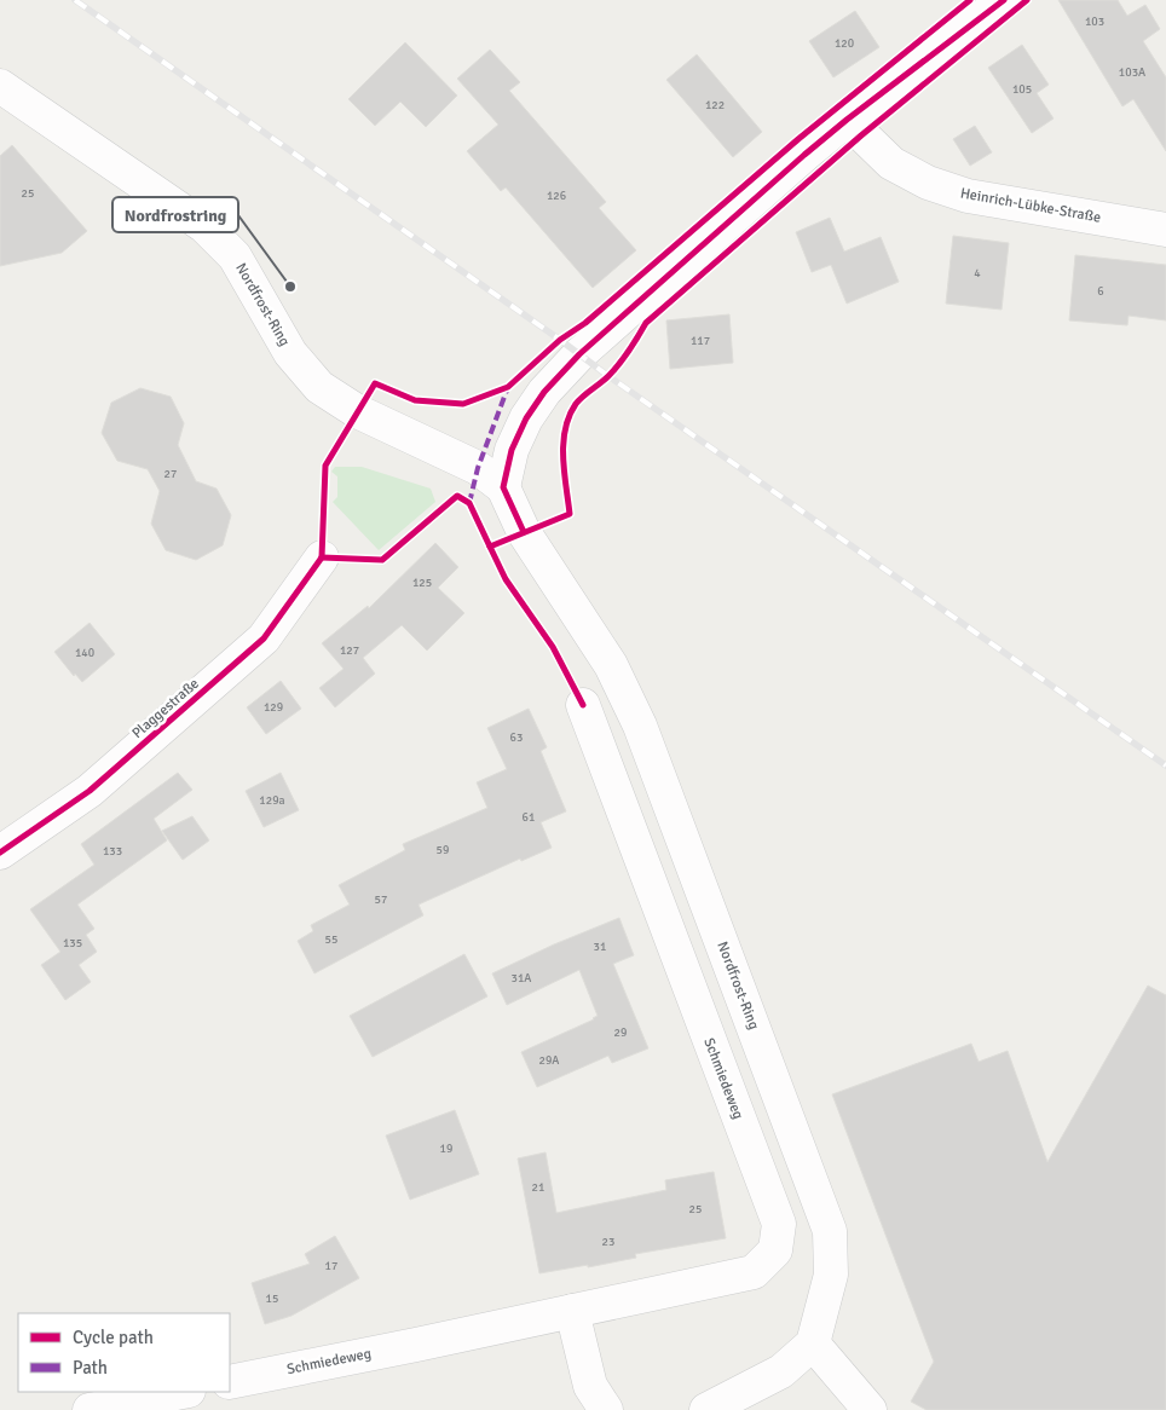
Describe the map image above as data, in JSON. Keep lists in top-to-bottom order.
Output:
{
  "streets": {
    "street": [
      "Heinrich-Lübke-Straße",
      "Nordfrost-Ring",
      "Plaggestraße",
      "Schmiedeweg"
    ]
  },
  "places": ["Nordfrostring"],
  "house_numbers": [
    "103",
    "120",
    "103A",
    "105",
    "122",
    "25",
    "126",
    "4",
    "6",
    "117",
    "27",
    "125",
    "127",
    "140",
    "129",
    "63",
    "129a",
    "61",
    "59",
    "133",
    "57",
    "55",
    "135",
    "31",
    "31A",
    "29",
    "29A",
    "19",
    "21",
    "25",
    "23",
    "17",
    "15"
  ],
  "legend": ["Cycle path", "Path"]
}
